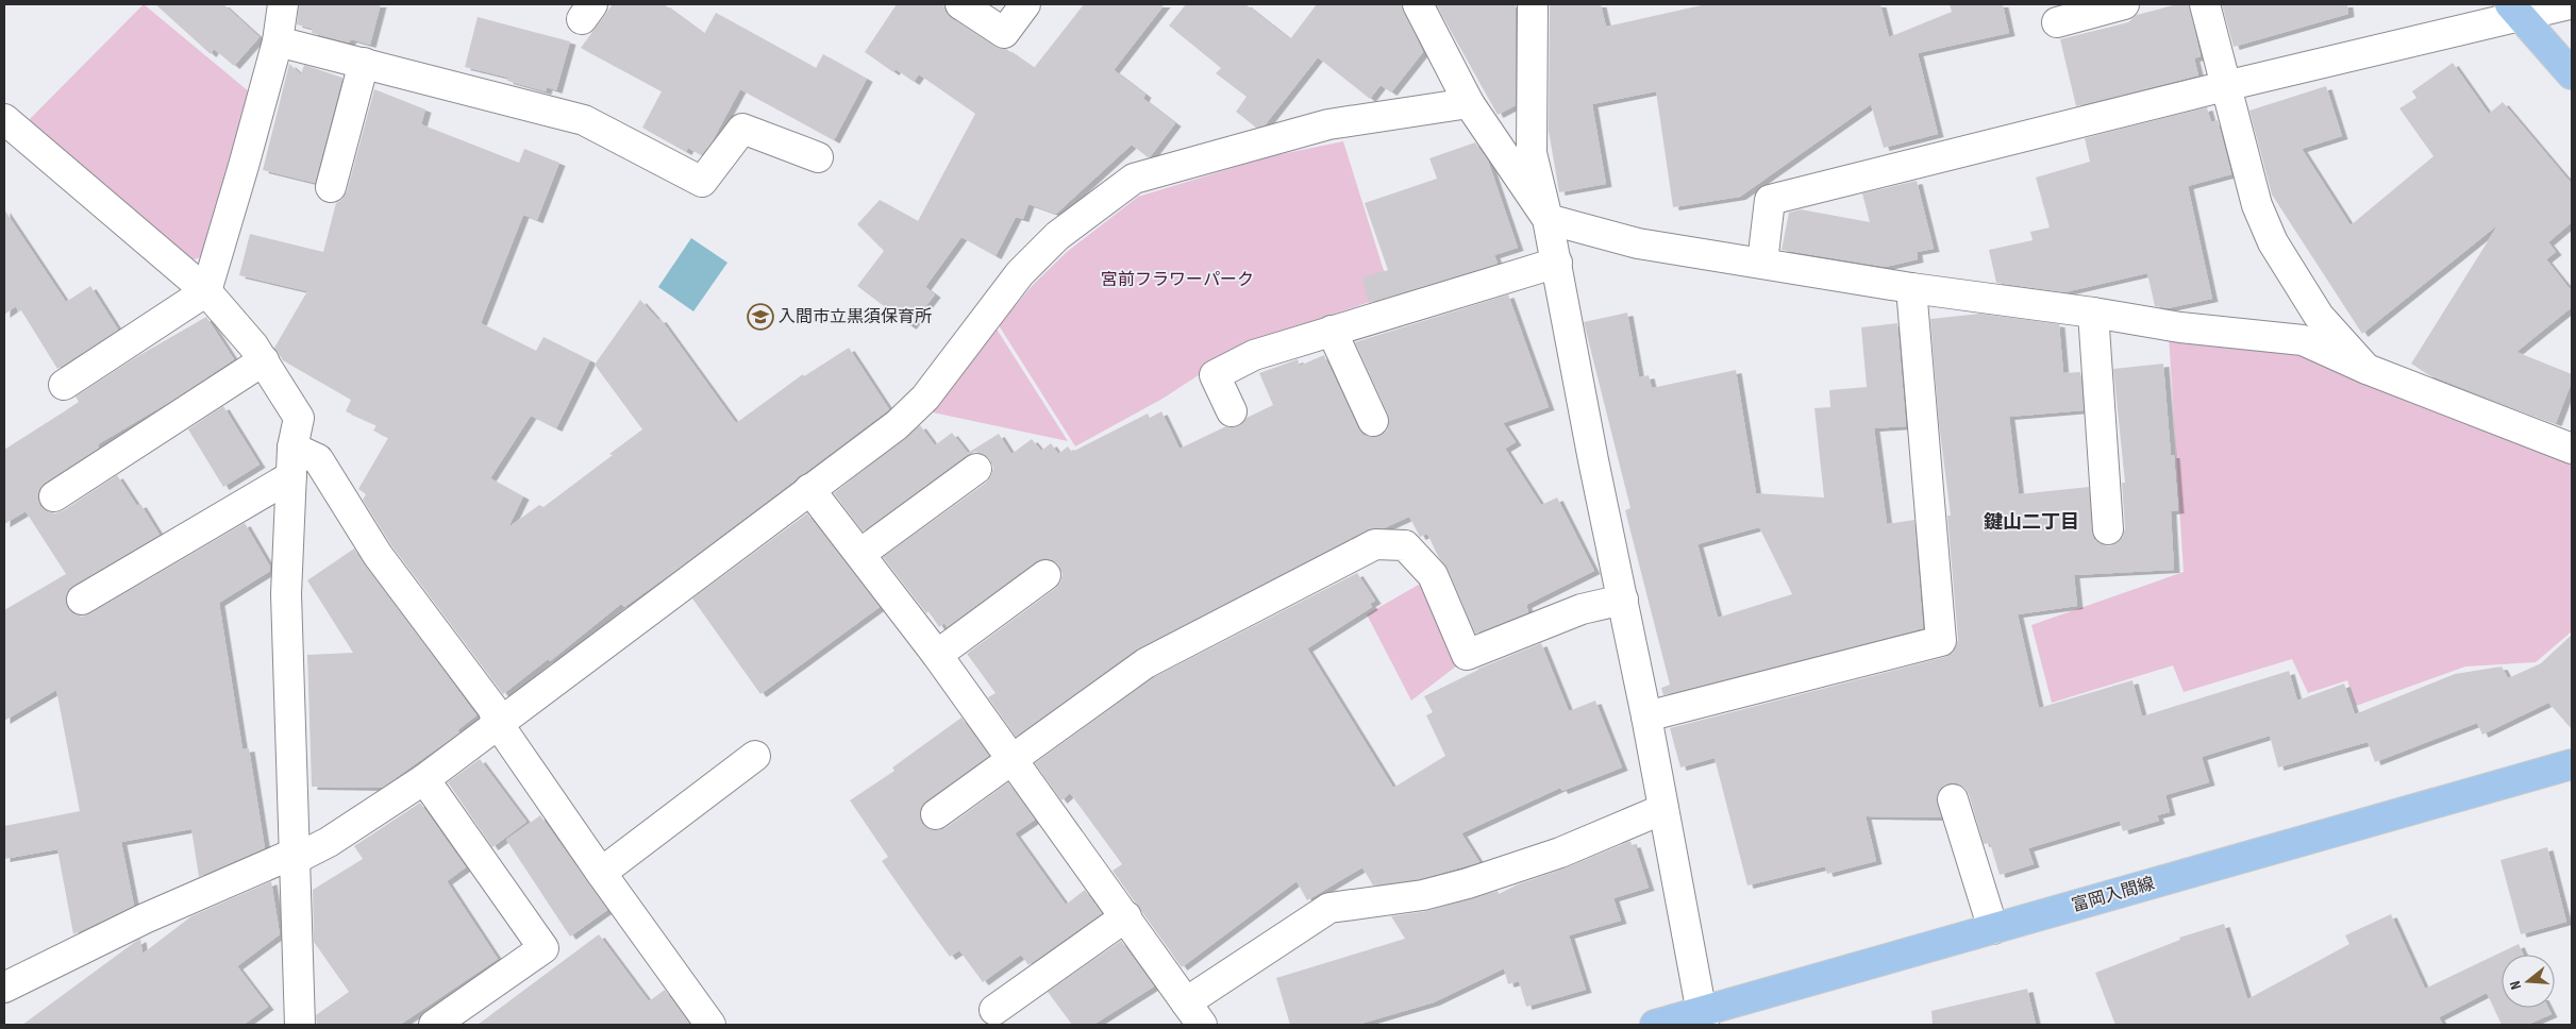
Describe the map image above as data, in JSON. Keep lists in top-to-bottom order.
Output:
{
  "streets": {
    "main road": ["富岡入間線"]
  },
  "districts": ["鍵山二丁目"],
  "parks": ["宮前フラワーパーク"],
  "places": {
    "school or university": ["入間市立黒須保育所"]
  },
  "north": "left"
}
